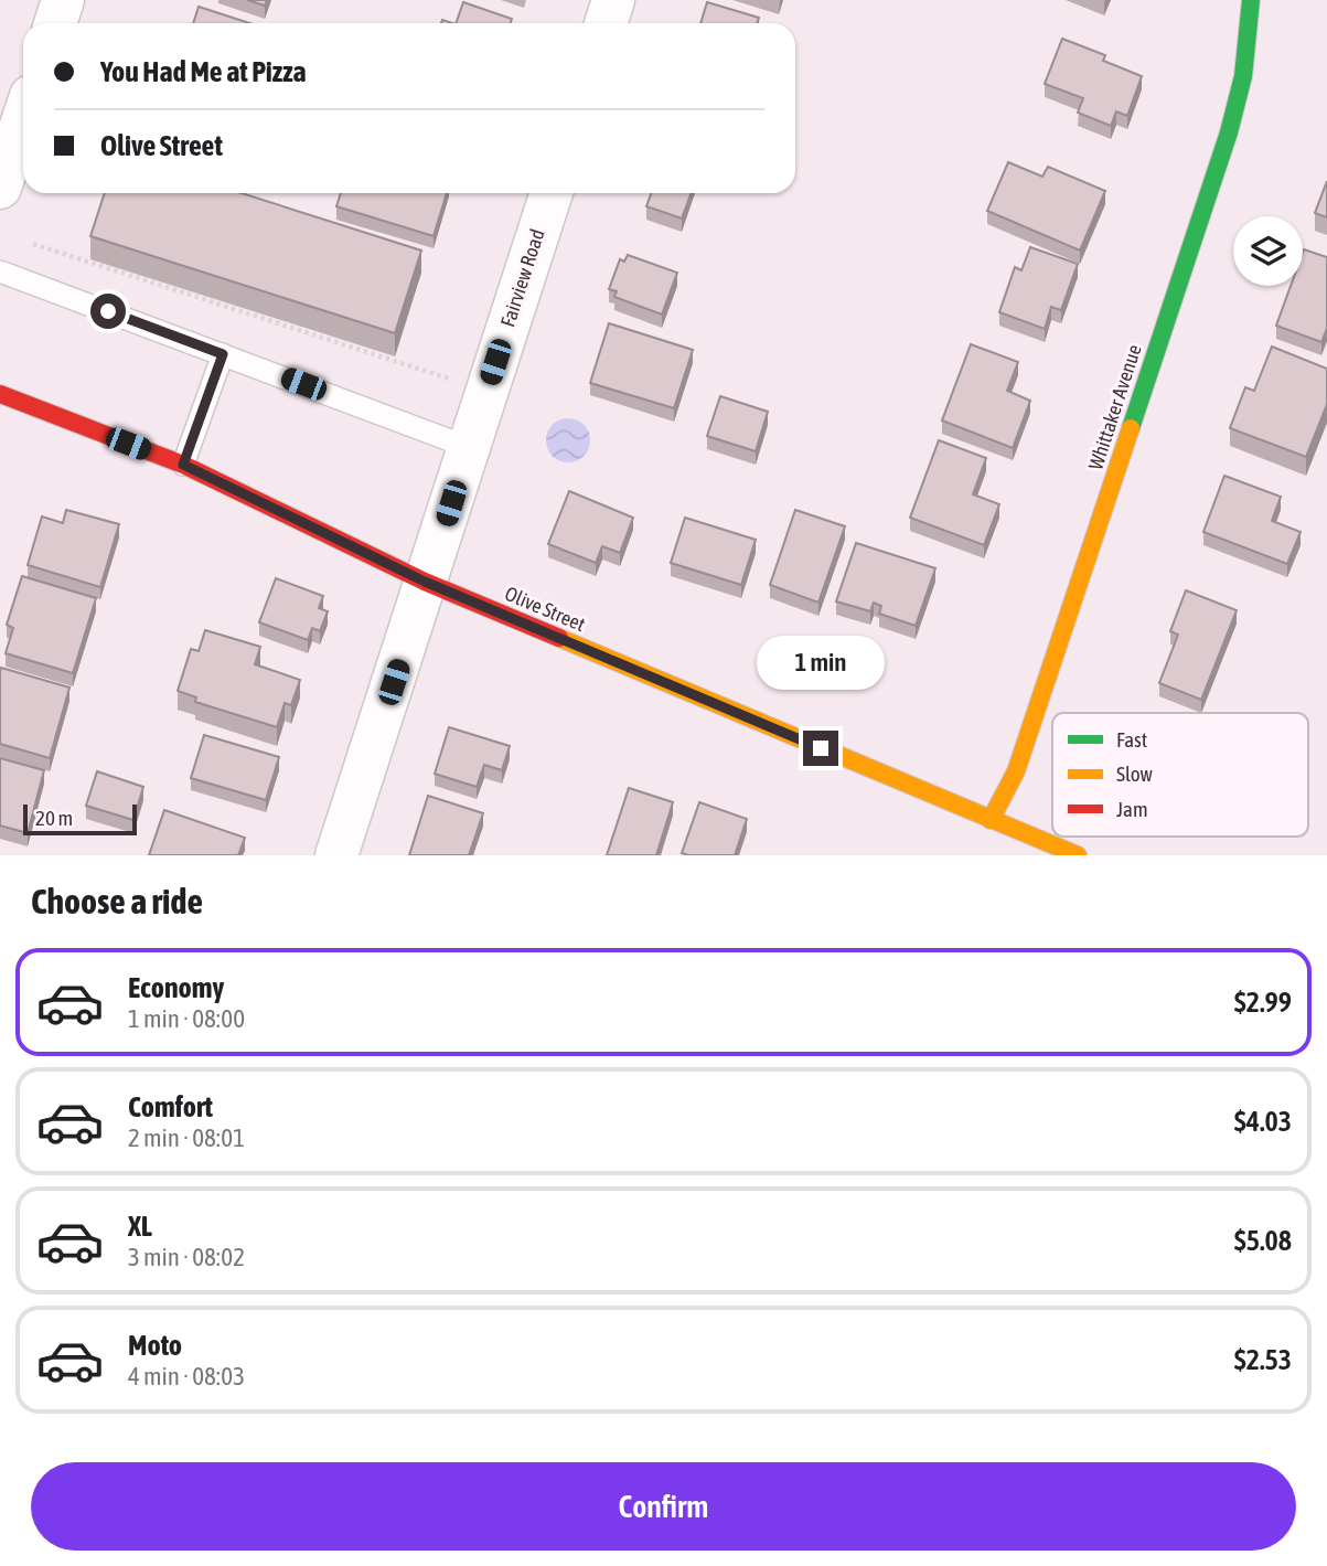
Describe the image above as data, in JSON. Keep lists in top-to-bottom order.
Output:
{
  "streets": {
    "street": ["Fairview Road", "Whittaker Avenue", "Olive Street"]
  },
  "crossings": [
    ["Fairview Road", "Olive Street"],
    ["Whittaker Avenue", "Olive Street"]
  ],
  "legend": ["Fast", "Slow", "Jam"],
  "scale_bar": "20 m",
  "page": {
    "banner": ["You Had Me at Pizza", "Olive Street"],
    "bubble": "1 min",
    "scale": "20 m",
    "heading": "Choose a ride",
    "list": [
      {
        "name": "Economy",
        "note": "1 min · 08:00",
        "value": "$2.99"
      },
      {
        "name": "Comfort",
        "note": "2 min · 08:01",
        "value": "$4.03"
      },
      {
        "name": "XL",
        "note": "3 min · 08:02",
        "value": "$5.08"
      },
      {
        "name": "Moto",
        "note": "4 min · 08:03",
        "value": "$2.53"
      }
    ],
    "buttons": "Confirm"
  }
}
